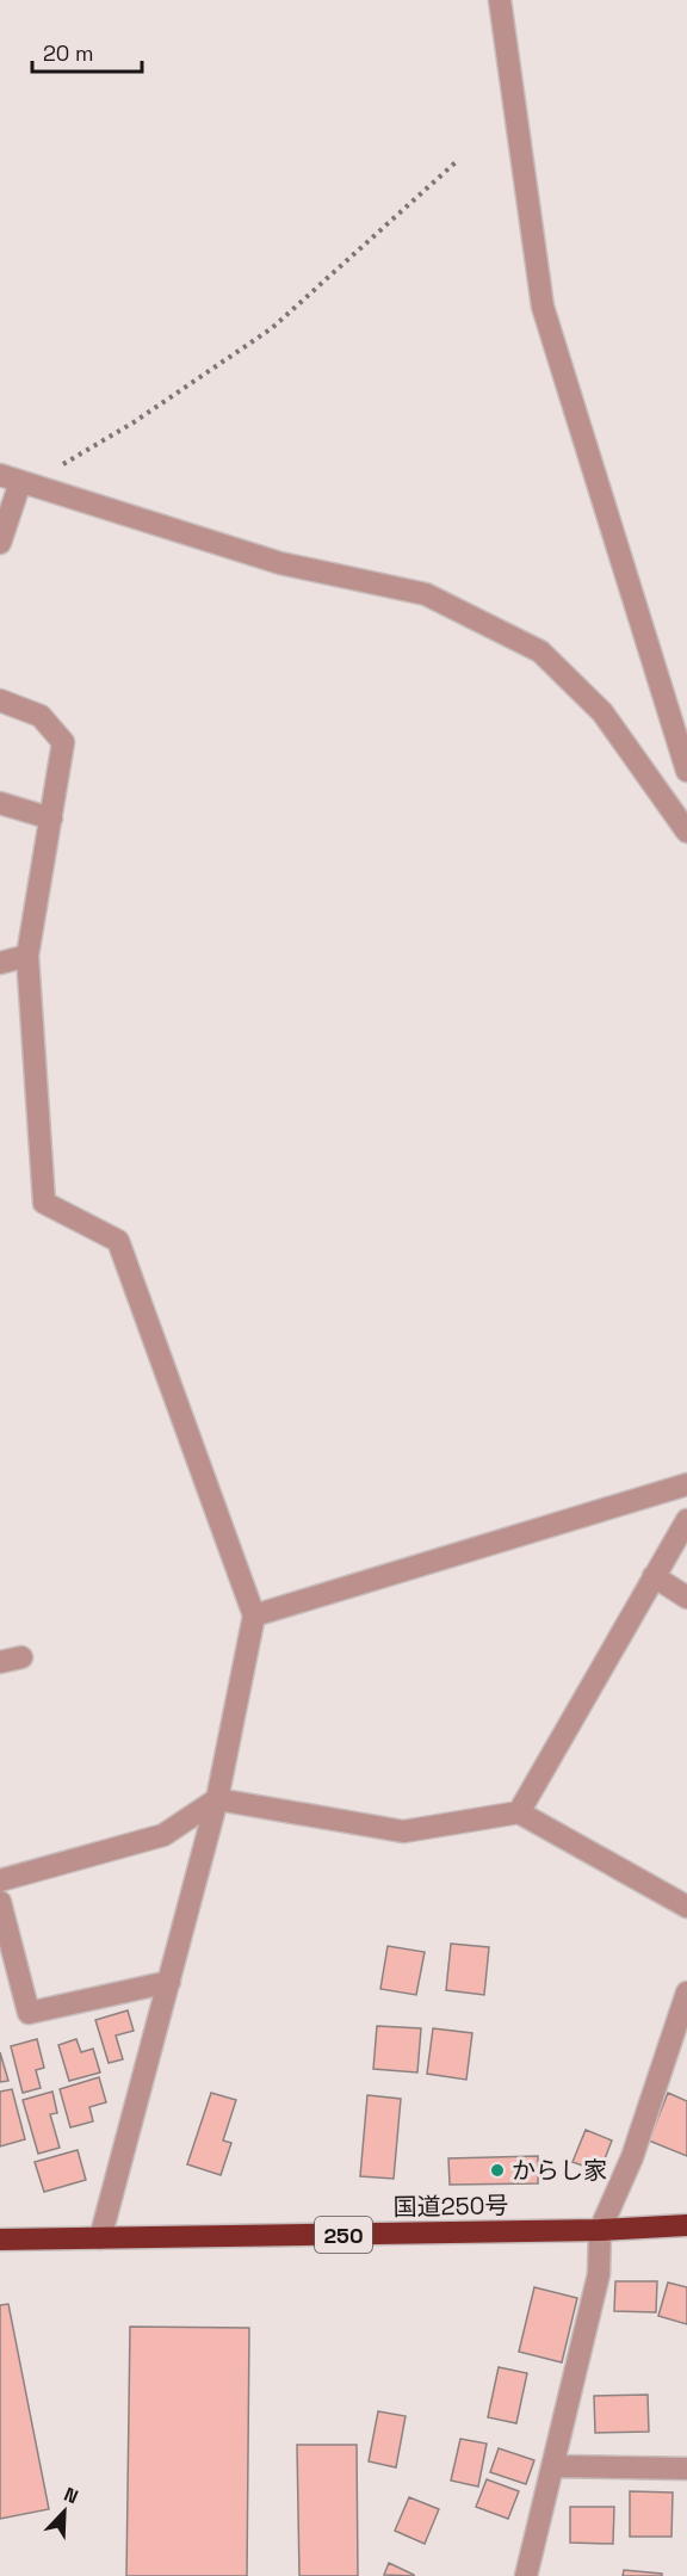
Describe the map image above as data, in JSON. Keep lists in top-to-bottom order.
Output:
{
  "streets": {
    "highway": ["国道250号", "250"]
  },
  "places": ["からし家"],
  "scale_bar": "20 m",
  "north": "top right"
}
